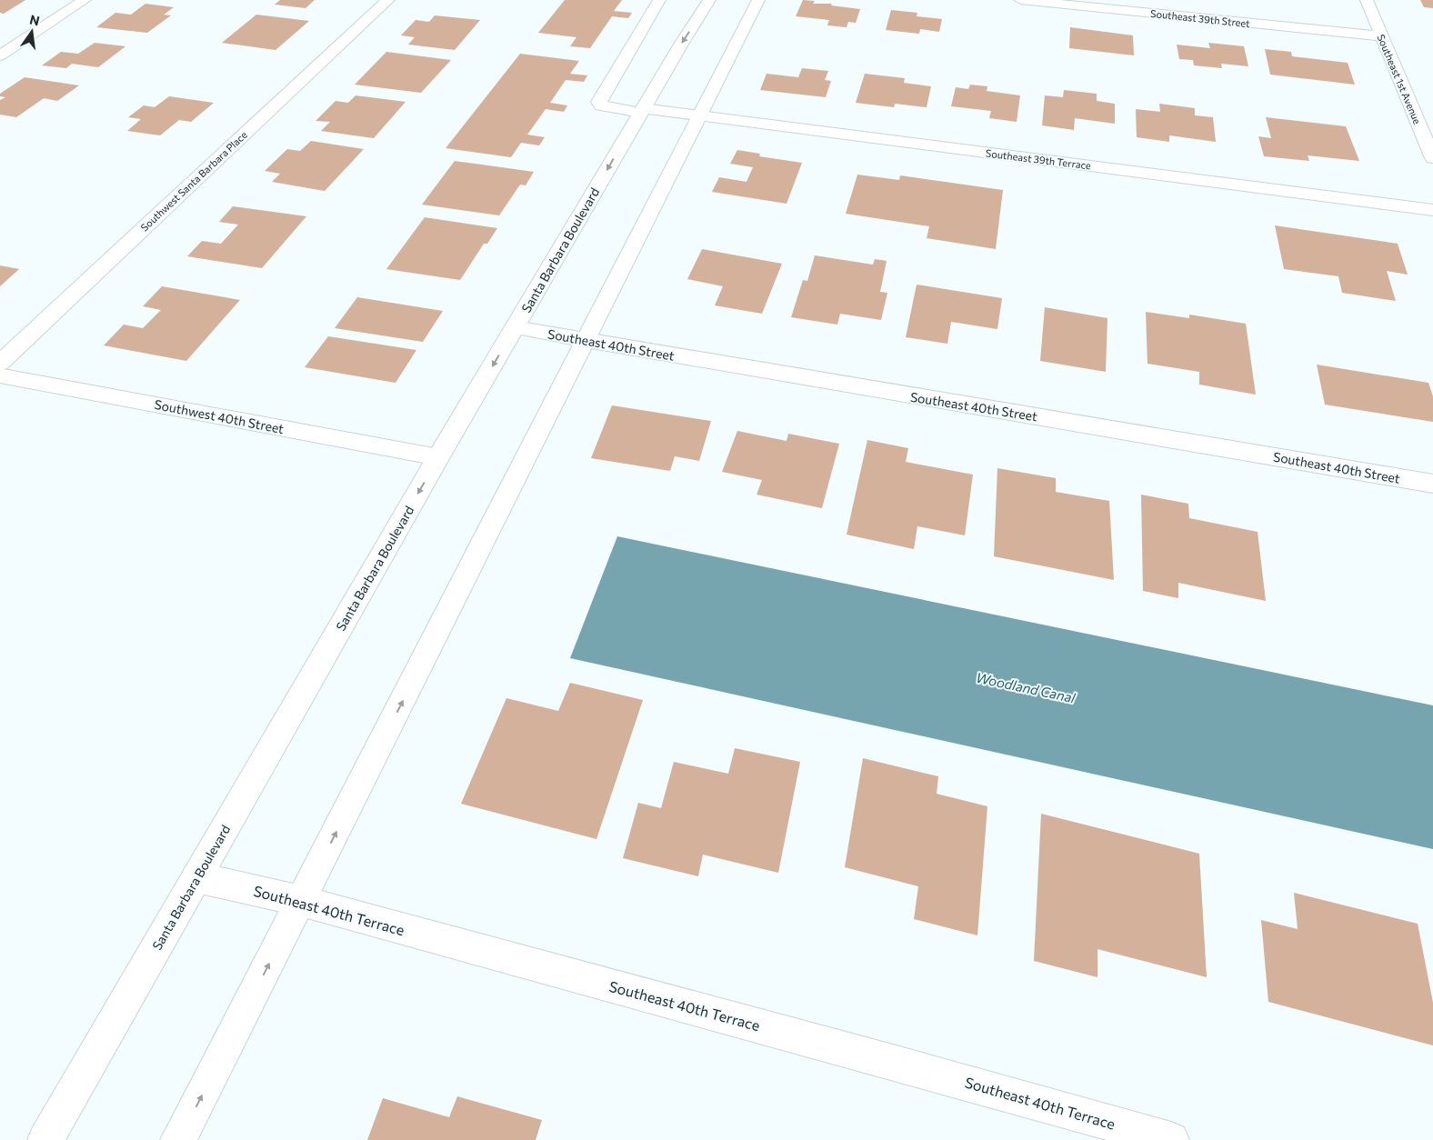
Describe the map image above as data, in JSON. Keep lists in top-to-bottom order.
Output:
{
  "streets": {
    "street": [
      "Southeast 39th Street",
      "Southeast 1st Avenue",
      "Southeast 39th Terrace",
      "Southwest Santa Barbara Place",
      "Santa Barbara Boulevard",
      "Southeast 40th Street",
      "Southwest 40th Street",
      "Southeast 40th Terrace"
    ]
  },
  "crossings": [
    ["Southeast 39th Street", "Southeast 1st Avenue"],
    ["Southeast 39th Terrace", "Santa Barbara Boulevard"],
    ["Santa Barbara Boulevard", "Southeast 40th Street"],
    ["Santa Barbara Boulevard", "Southwest 40th Street"],
    ["Santa Barbara Boulevard", "Southeast 40th Terrace"]
  ],
  "water": ["Woodland Canal"],
  "north": "top"
}
